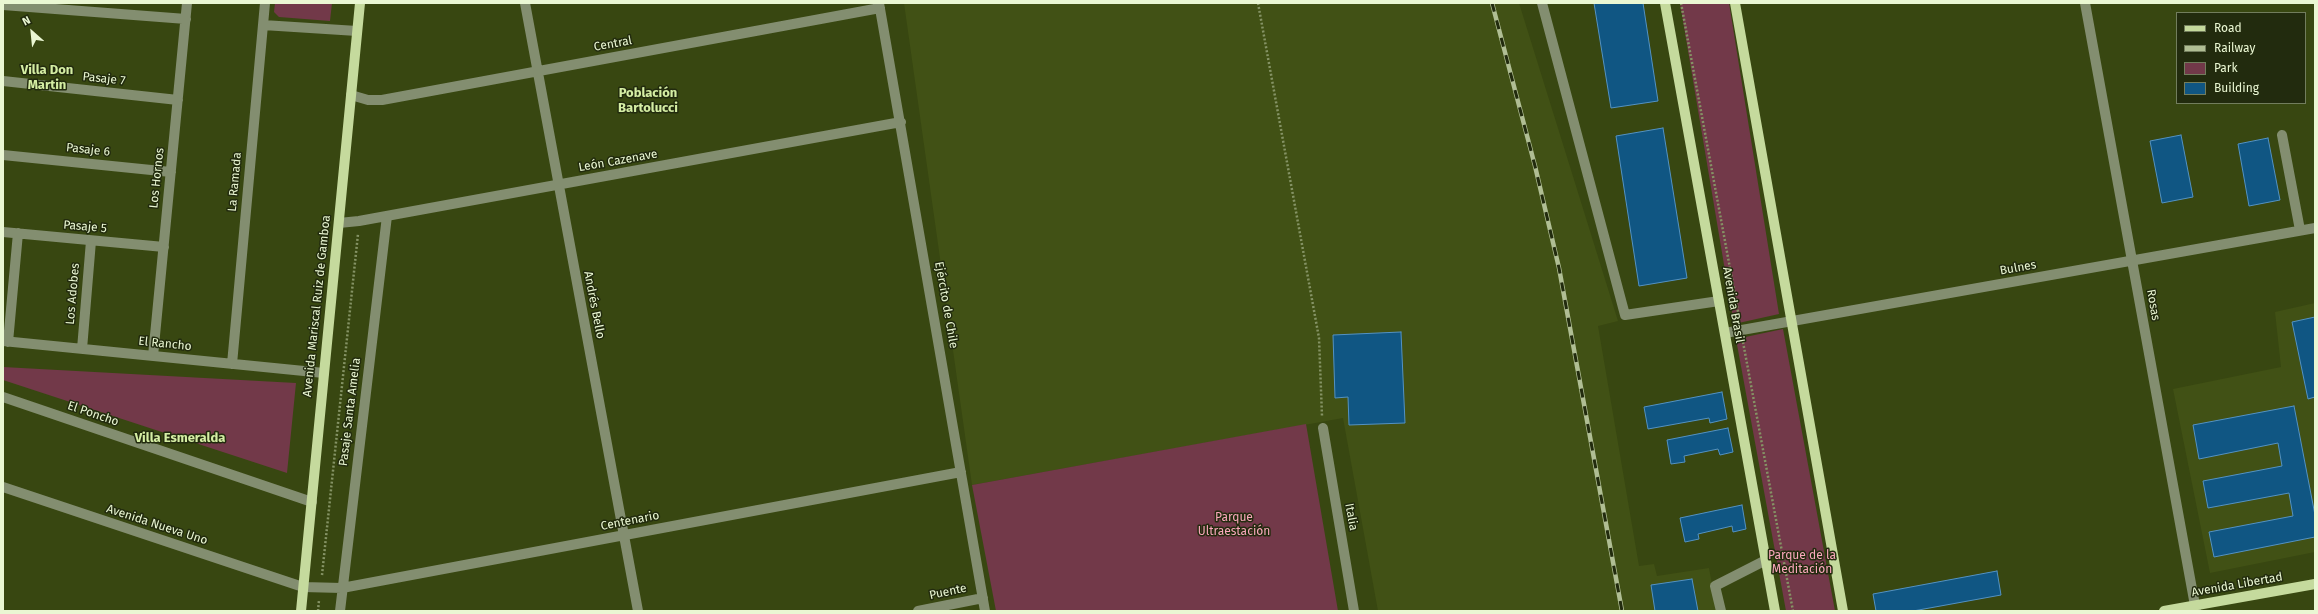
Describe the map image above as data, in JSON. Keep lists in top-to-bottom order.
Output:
{
  "streets": {
    "main road": ["Avenida Brasil", "Avenida Mariscal Ruiz de Gamboa", "Avenida Libertad"],
    "street": [
      "Central",
      "Pasaje 7",
      "Pasaje 6",
      "León Cazenave",
      "Los Hornos",
      "La Ramada",
      "Pasaje 5",
      "Bulnes",
      "Los Adobes",
      "Andrés Bello",
      "Ejército de Chile",
      "Rosas",
      "El Rancho",
      "Pasaje Santa Amelia",
      "El Poncho",
      "Italia",
      "Centenario",
      "Avenida Nueva Uno",
      "Puente"
    ]
  },
  "crossings": [
    ["Central", "Andrés Bello"],
    ["Central", "Ejército de Chile"],
    ["Central", "Avenida Mariscal Ruiz de Gamboa"],
    ["Pasaje 7", "Los Hornos"],
    ["Pasaje 6", "Los Hornos"],
    ["León Cazenave", "Andrés Bello"],
    ["León Cazenave", "Ejército de Chile"],
    ["León Cazenave", "Avenida Mariscal Ruiz de Gamboa"],
    ["León Cazenave", "Pasaje Santa Amelia"],
    ["Los Hornos", "Pasaje 5"],
    ["Los Hornos", "El Rancho"],
    ["La Ramada", "El Rancho"],
    ["Pasaje 5", "Los Adobes"],
    ["Bulnes", "Avenida Brasil"],
    ["Bulnes", "Rosas"],
    ["Los Adobes", "El Rancho"],
    ["Andrés Bello", "Centenario"],
    ["Ejército de Chile", "Centenario"],
    ["Ejército de Chile", "Puente"],
    ["Rosas", "Avenida Libertad"],
    ["Avenida Mariscal Ruiz de Gamboa", "El Rancho"],
    ["Avenida Mariscal Ruiz de Gamboa", "El Poncho"],
    ["Avenida Mariscal Ruiz de Gamboa", "Centenario"],
    ["Avenida Mariscal Ruiz de Gamboa", "Avenida Nueva Uno"],
    ["Pasaje Santa Amelia", "Centenario"],
    ["Centenario", "Avenida Nueva Uno"]
  ],
  "districts": ["Villa Don Martin", "Población Bartolucci", "Villa Esmeralda"],
  "parks": ["Parque Ultraestación", "Parque de la Meditación"],
  "legend": [
    "Road",
    "Railway",
    "Park",
    "Building"
  ],
  "north": "top left"
}
